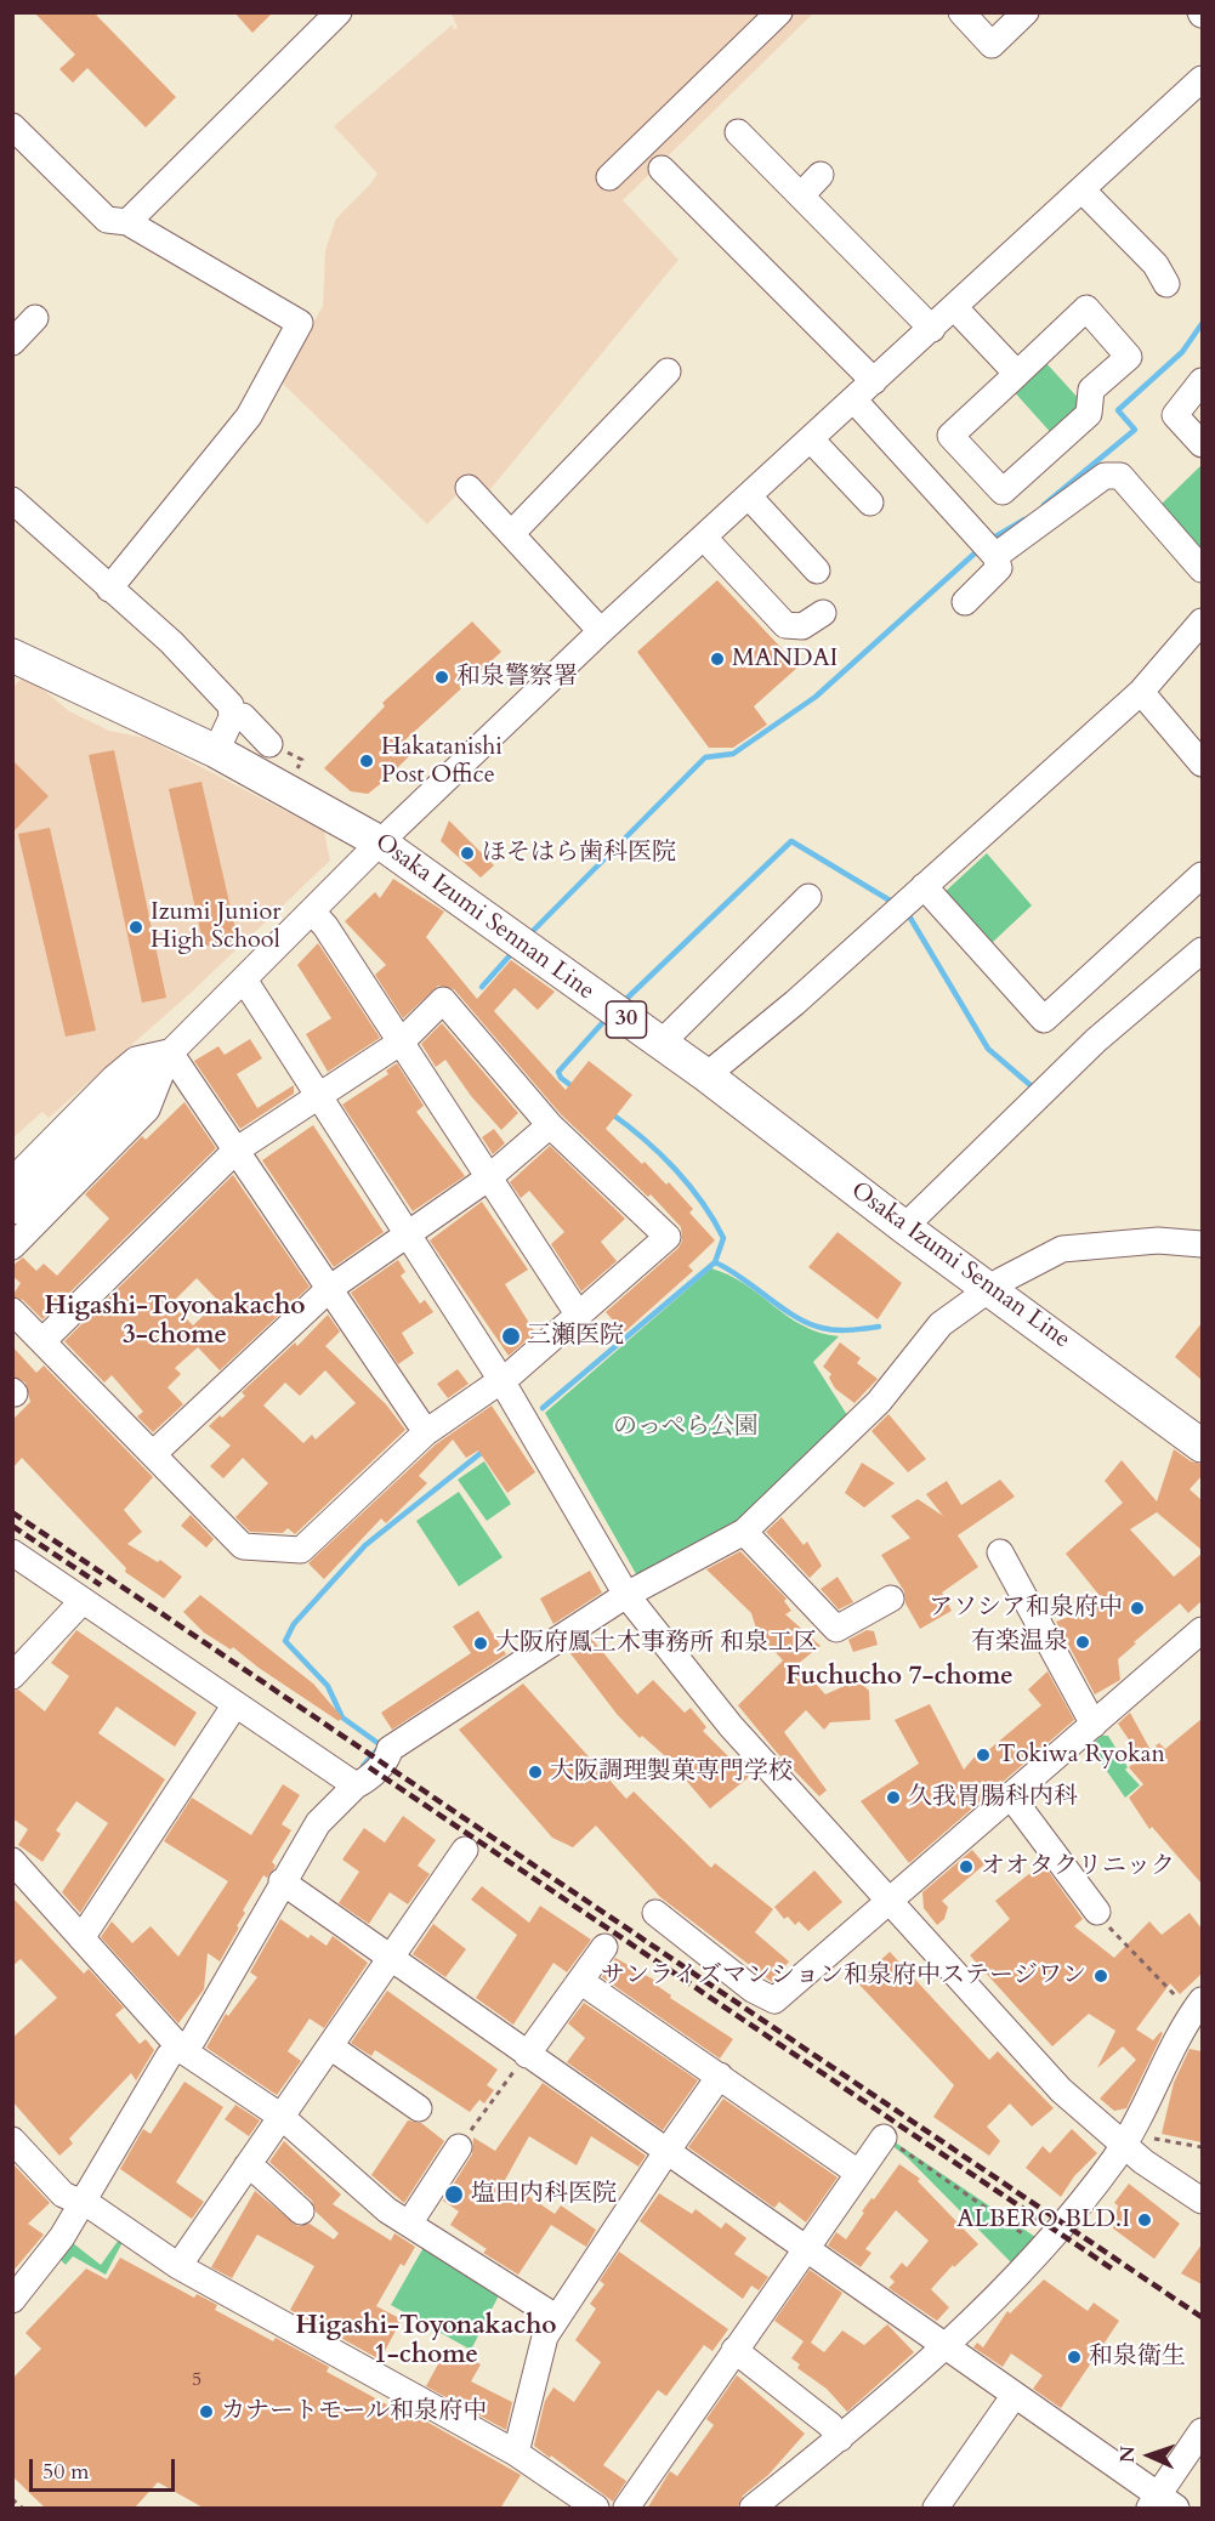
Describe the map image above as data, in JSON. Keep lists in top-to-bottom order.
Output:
{
  "streets": {
    "main road": ["Osaka Izumi Sennan Line", "30"]
  },
  "districts": ["Higashi-Toyonakacho 3-chome", "Fuchucho 7-chome", "Higashi-Toyonakacho 1-chome"],
  "parks": ["のっぺら公園"],
  "places": [
    "MANDAI",
    "和泉警察署",
    "Hakatanishi Post Office",
    "ほそはら歯科医院",
    "Izumi Junior High School",
    "三瀬医院",
    "アソシア和泉府中",
    "有楽温泉",
    "大阪府鳳土木事務所 和泉工区",
    "Tokiwa Ryokan",
    "大阪調理製菓専門学校",
    "久我胃腸科内科",
    "オオタクリニック",
    "サンライズマンション和泉府中ステージワン",
    "塩田内科医院",
    "ALBERO BLD.I",
    "和泉衛生",
    "カナートモール和泉府中"
  ],
  "house_numbers": ["5"],
  "scale_bar": "50 m",
  "north": "left"
}
